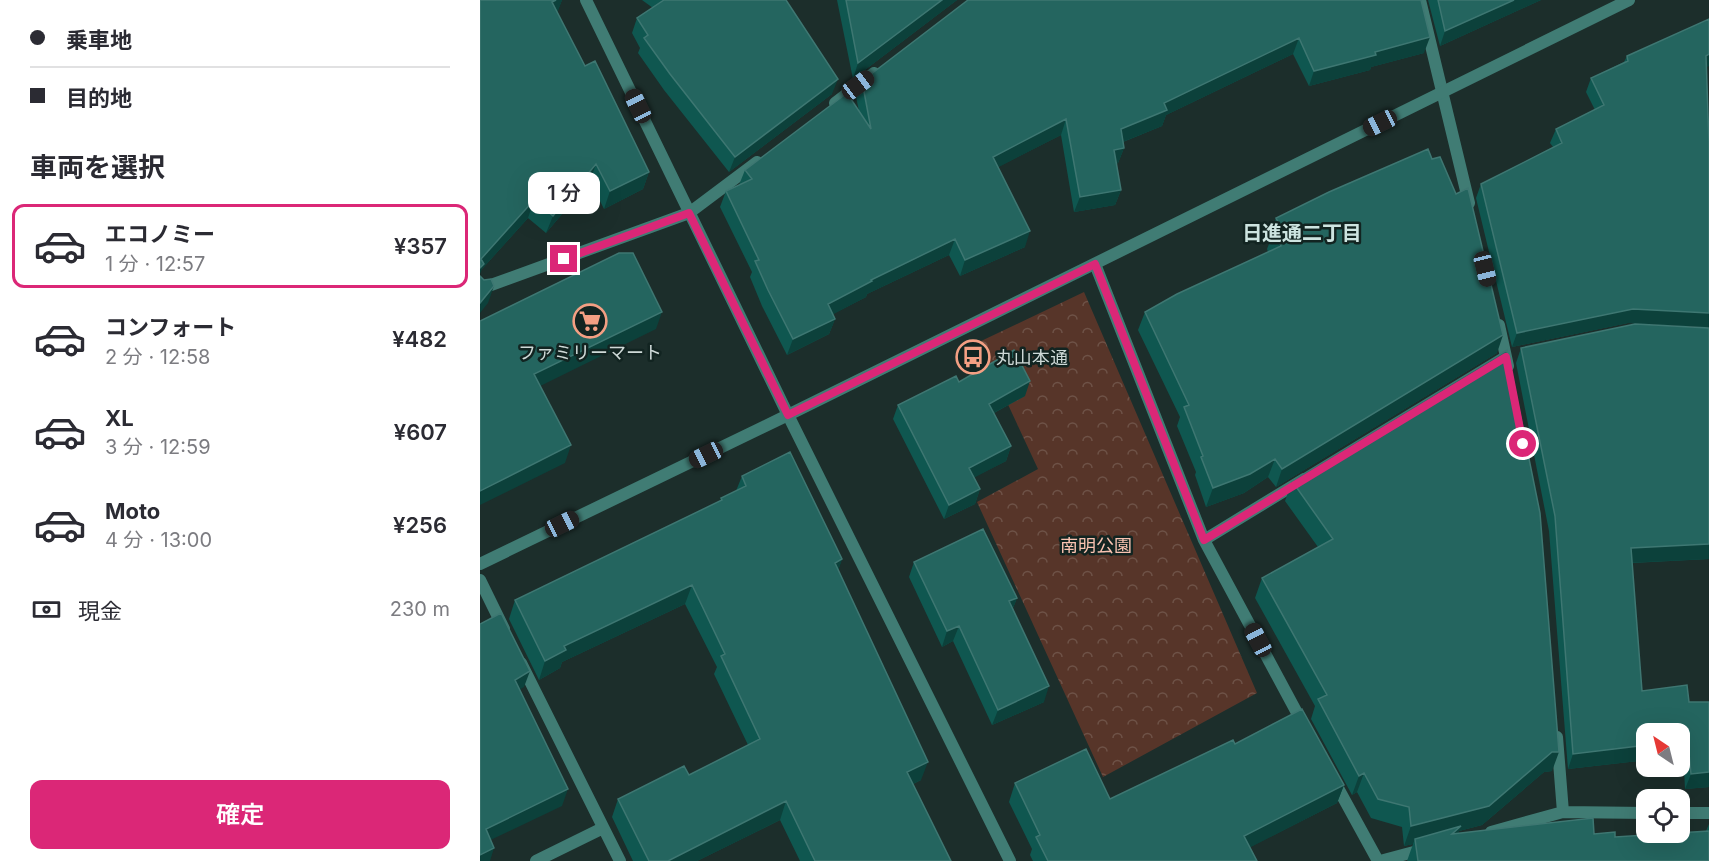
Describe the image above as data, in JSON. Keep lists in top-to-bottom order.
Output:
{
  "districts": ["日進通二丁目"],
  "parks": ["南明公園"],
  "places": {
    "supermarket": ["ファミリーマート"],
    "bus stop": ["丸山本通"]
  },
  "north": "top left",
  "page": {
    "banner": ["乗車地", "目的地"],
    "heading": "車両を選択",
    "bubble": "1 分",
    "list": [
      {
        "name": "エコノミー",
        "note": "1 分 · 12:57",
        "value": "¥357"
      },
      {
        "name": "コンフォート",
        "note": "2 分 · 12:58",
        "value": "¥482"
      },
      {
        "name": "XL",
        "note": "3 分 · 12:59",
        "value": "¥607"
      },
      {
        "name": "Moto",
        "note": "4 分 · 13:00",
        "value": "¥256"
      }
    ],
    "pay": ["現金", "230 m"],
    "buttons": "確定"
  }
}
